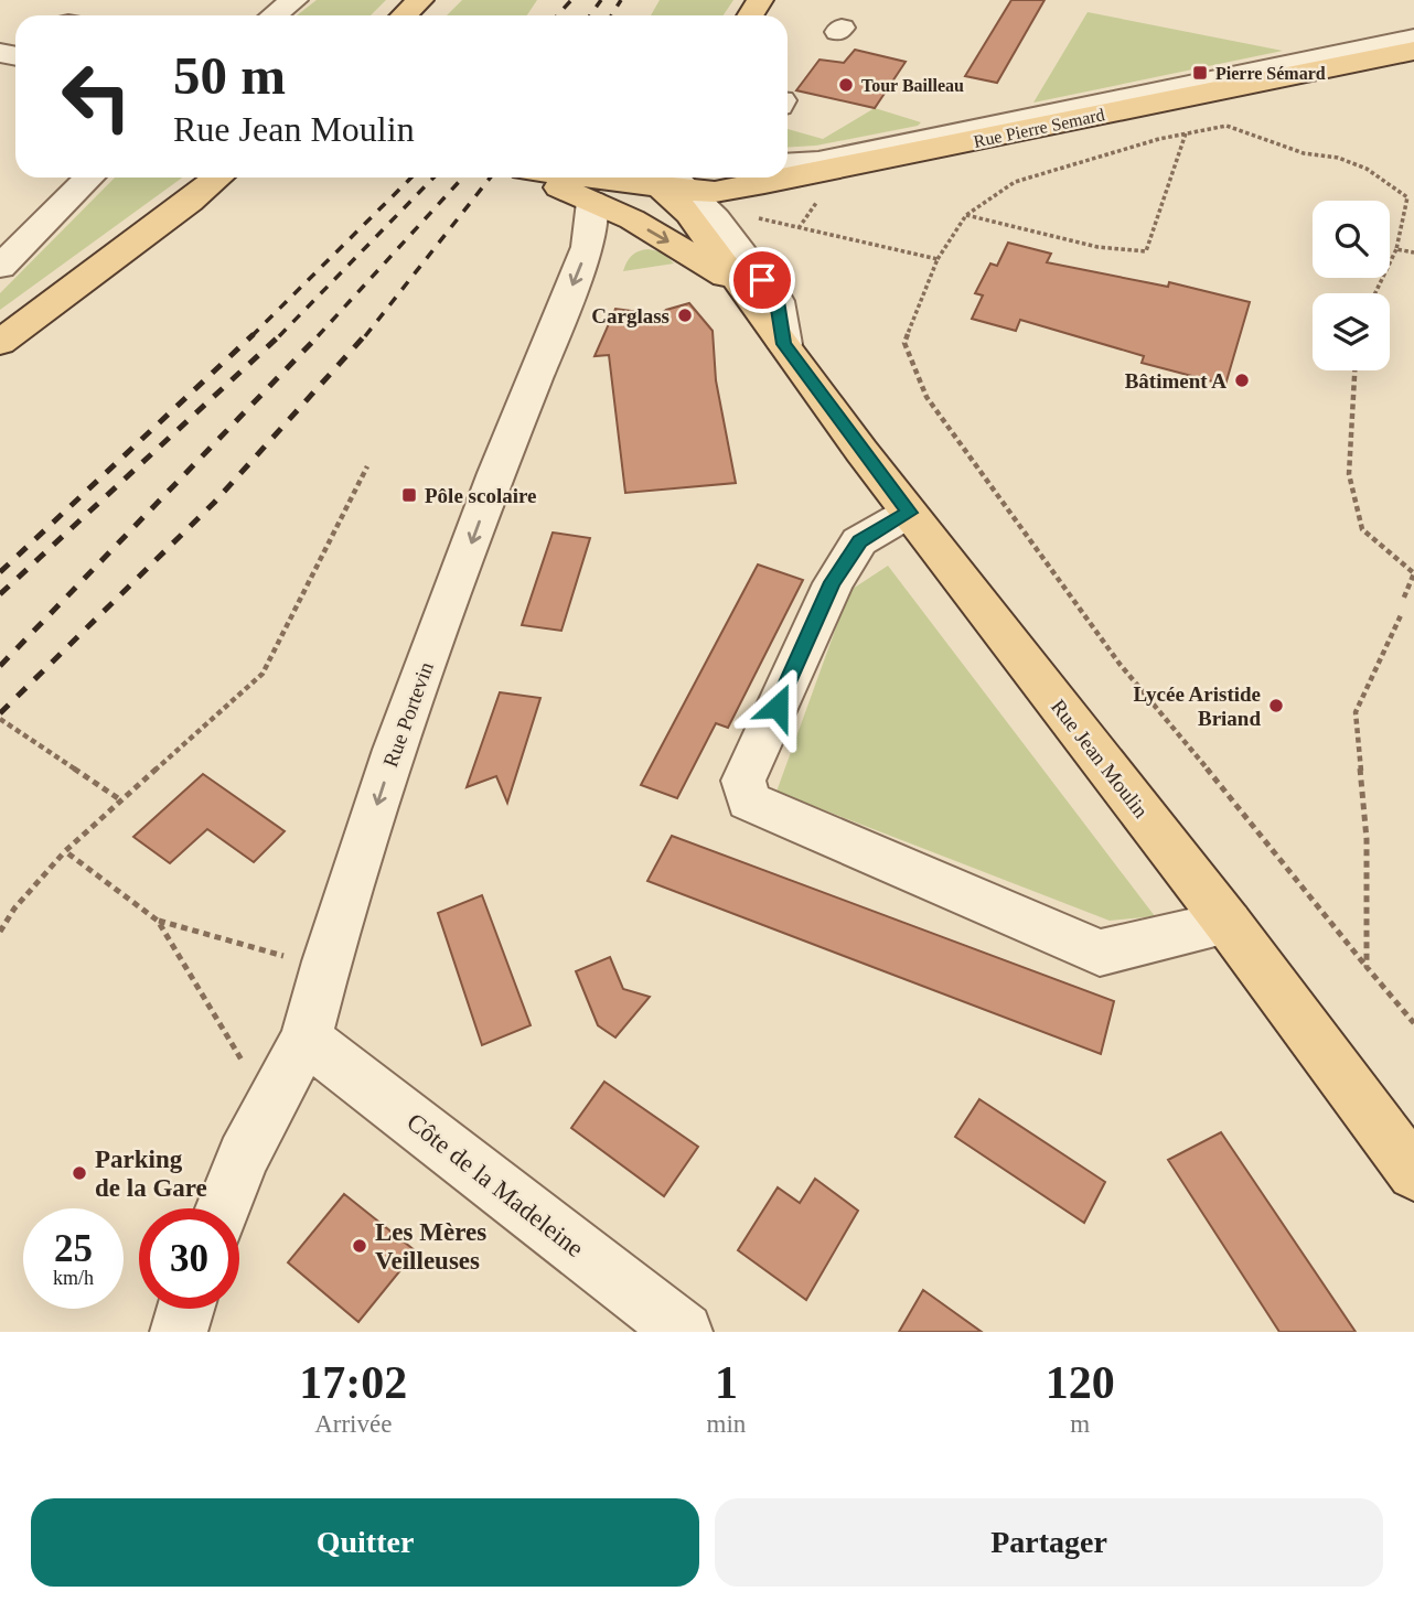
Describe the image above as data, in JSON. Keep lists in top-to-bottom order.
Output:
{
  "streets": {
    "main road": ["Rue Pierre Semard", "Rue Jean Moulin"],
    "street": ["Rue Portevin", "Côte de la Madeleine"]
  },
  "crossings": [
    ["Rue Pierre Semard", "Rue Jean Moulin"],
    ["Rue Portevin", "Rue Jean Moulin"],
    ["Rue Portevin", "Côte de la Madeleine"]
  ],
  "one_way": ["Rue Portevin"],
  "places": {
    "transit": ["Pierre Sémard", "Pôle scolaire"],
    "other": [
      "Tour Bailleau",
      "Carglass",
      "Bâtiment A",
      "Lycée Aristide Briand",
      "Parking de la Gare",
      "Les Mères Veilleuses"
    ]
  },
  "page": {
    "turn": ["50 m", "Rue Jean Moulin"],
    "speed": "25 km/h",
    "limit": "30",
    "eta": [
      "17:02",
      "Arrivée",
      "1",
      "min",
      "120",
      "m"
    ],
    "buttons": ["Quitter", "Partager"]
  }
}
